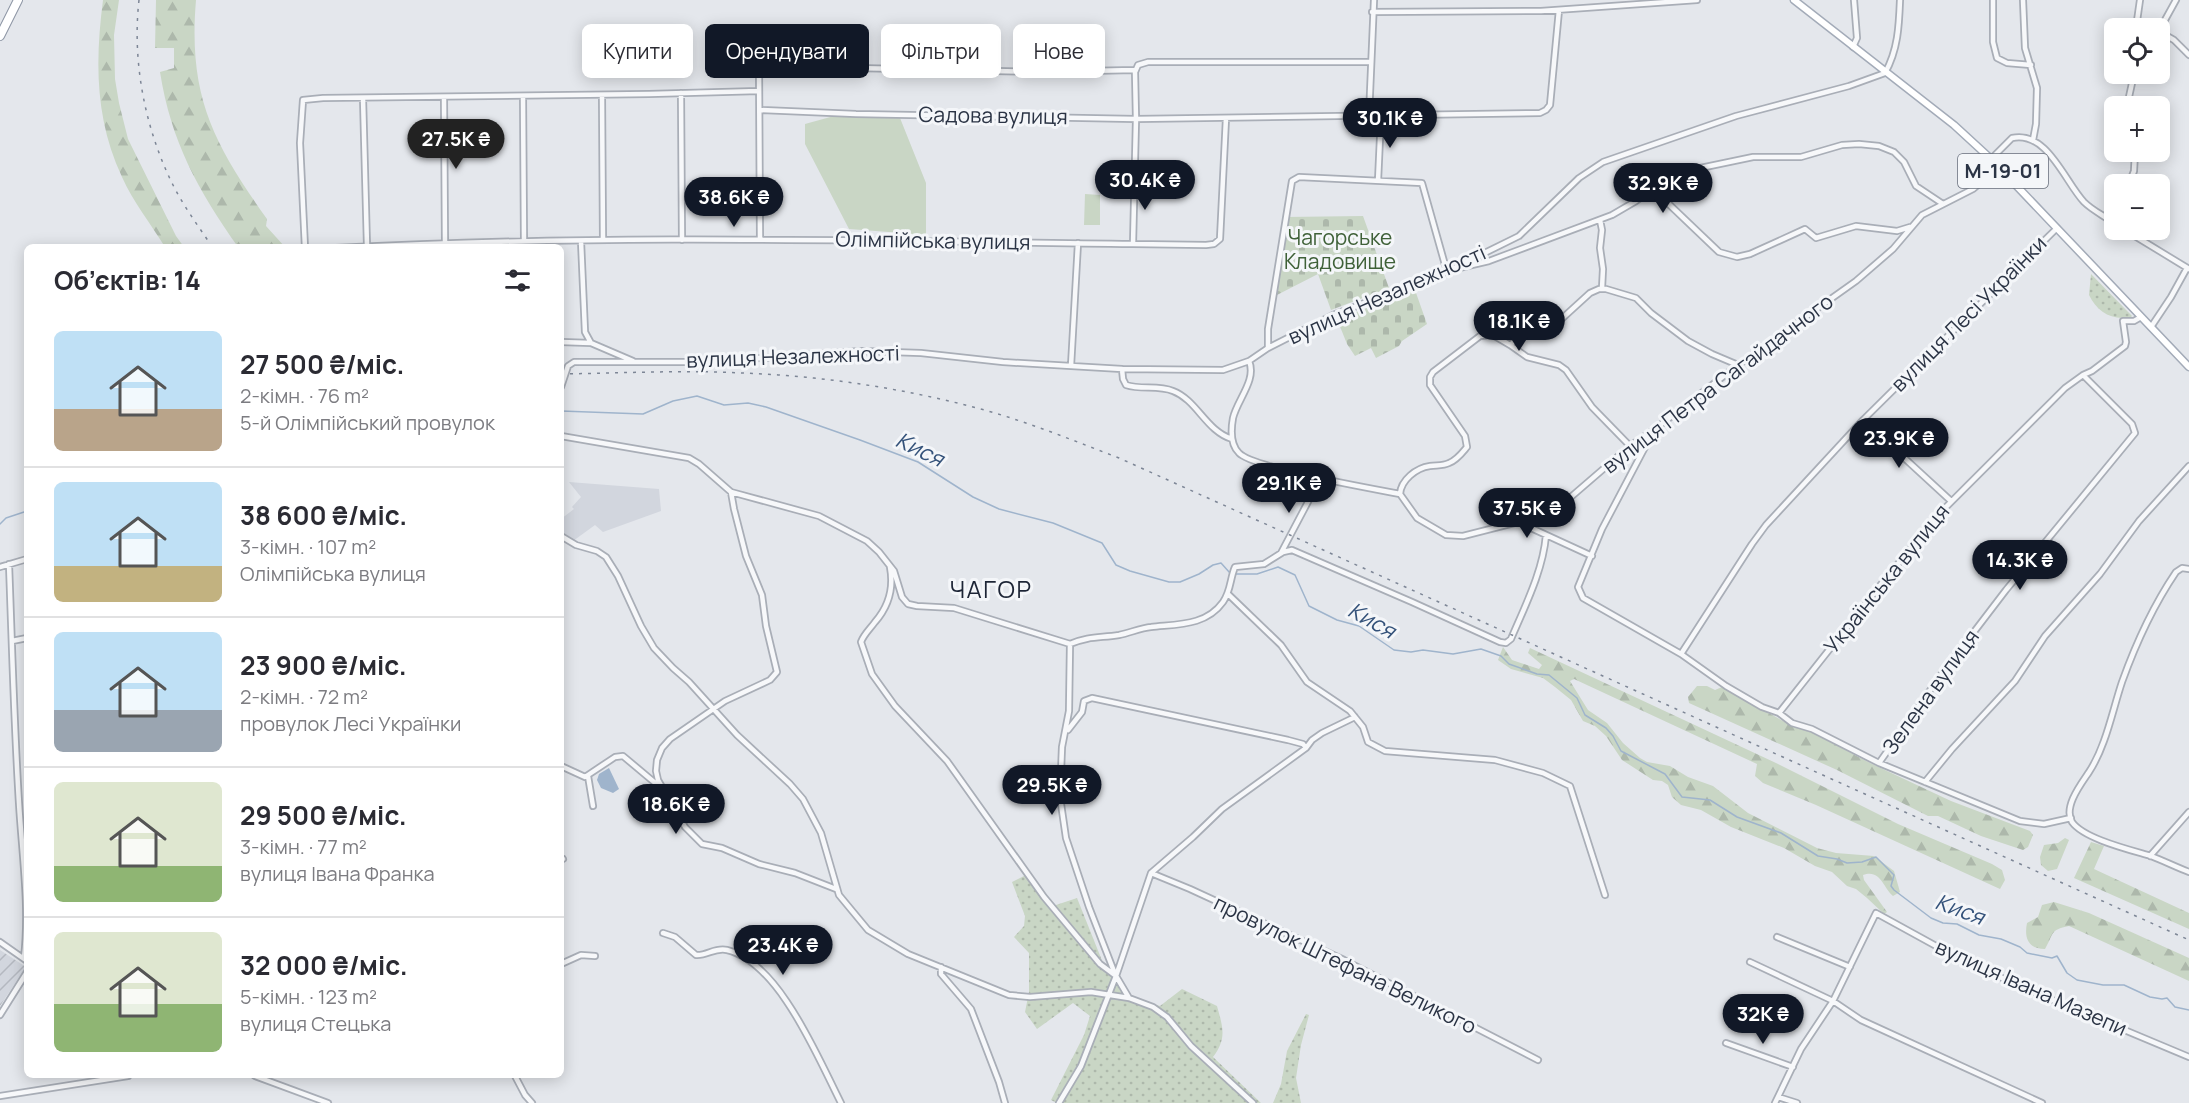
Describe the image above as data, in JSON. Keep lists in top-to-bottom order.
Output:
{
  "streets": {
    "main road": ["М-19-01"],
    "street": [
      "Садова вулиця",
      "Олімпійська вулиця",
      "вулиця Незалежності",
      "вулиця Лесі Українки",
      "вулиця Петра Сагайдачного",
      "Українська вулиця",
      "Зелена вулиця",
      "провулок Штефана Великого",
      "вулиця Івана Мазепи"
    ]
  },
  "crossings": [
    ["Садова вулиця", "Олімпійська вулиця"],
    ["М-19-01", "вулиця Незалежності"],
    ["М-19-01", "вулиця Лесі Українки"],
    ["М-19-01", "вулиця Петра Сагайдачного"],
    ["М-19-01", "Українська вулиця"],
    ["Українська вулиця", "Зелена вулиця"]
  ],
  "districts": ["ЧАГОР"],
  "water": ["Кися"],
  "parks": ["Чагорське Кладовище"],
  "page": {
    "map_buttons": ["+", "−"],
    "chip": [
      "Купити",
      "Орендувати",
      "Фільтри",
      "Нове"
    ],
    "price": [
      "30.1K ₴",
      "27.5K ₴",
      "30.4K ₴",
      "32.9K ₴",
      "38.6K ₴",
      "18.1K ₴",
      "23.9K ₴",
      "29.1K ₴",
      "37.5K ₴",
      "14.3K ₴",
      "29.5K ₴",
      "18.6K ₴",
      "23.4K ₴",
      "32K ₴"
    ],
    "heading": "Об’єктів: 14",
    "list": [
      {
        "name": "27 500 ₴/міс.",
        "note": "2-кімн. · 76 m² · 5-й Олімпійський провулок"
      },
      {
        "name": "38 600 ₴/міс.",
        "note": "3-кімн. · 107 m² · Олімпійська вулиця"
      },
      {
        "name": "23 900 ₴/міс.",
        "note": "2-кімн. · 72 m² · провулок Лесі Українки"
      },
      {
        "name": "29 500 ₴/міс.",
        "note": "3-кімн. · 77 m² · вулиця Івана Франка"
      },
      {
        "name": "32 000 ₴/міс.",
        "note": "5-кімн. · 123 m² · вулиця Стецька"
      }
    ]
  }
}
